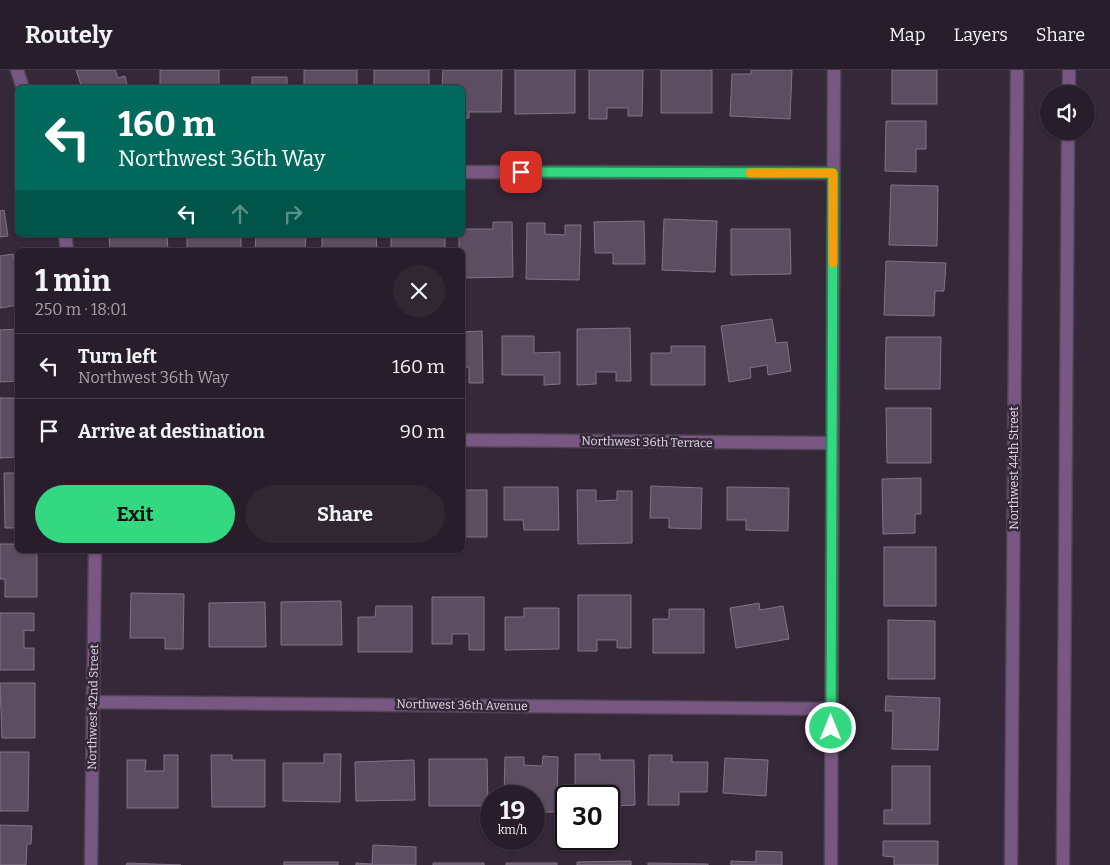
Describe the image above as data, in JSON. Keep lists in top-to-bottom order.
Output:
{
  "streets": {
    "street": [
      "Northwest 36th Terrace",
      "Northwest 44th Street",
      "Northwest 36th Avenue",
      "Northwest 42nd Street"
    ]
  },
  "crossings": [
    ["Northwest 36th Avenue", "Northwest 42nd Street"]
  ],
  "page": {
    "header": "Routely",
    "nav": ["Map", "Layers", "Share"],
    "turn": ["160 m", "Northwest 36th Way"],
    "heading": ["1 min", "250 m · 18:01"],
    "list": [
      {
        "name": "Turn left",
        "note": "Northwest 36th Way",
        "value": "160 m"
      },
      {
        "name": "Arrive at destination",
        "value": "90 m"
      }
    ],
    "buttons": ["Exit", "Share"],
    "speed": "19 km/h",
    "limit": "30"
  }
}
